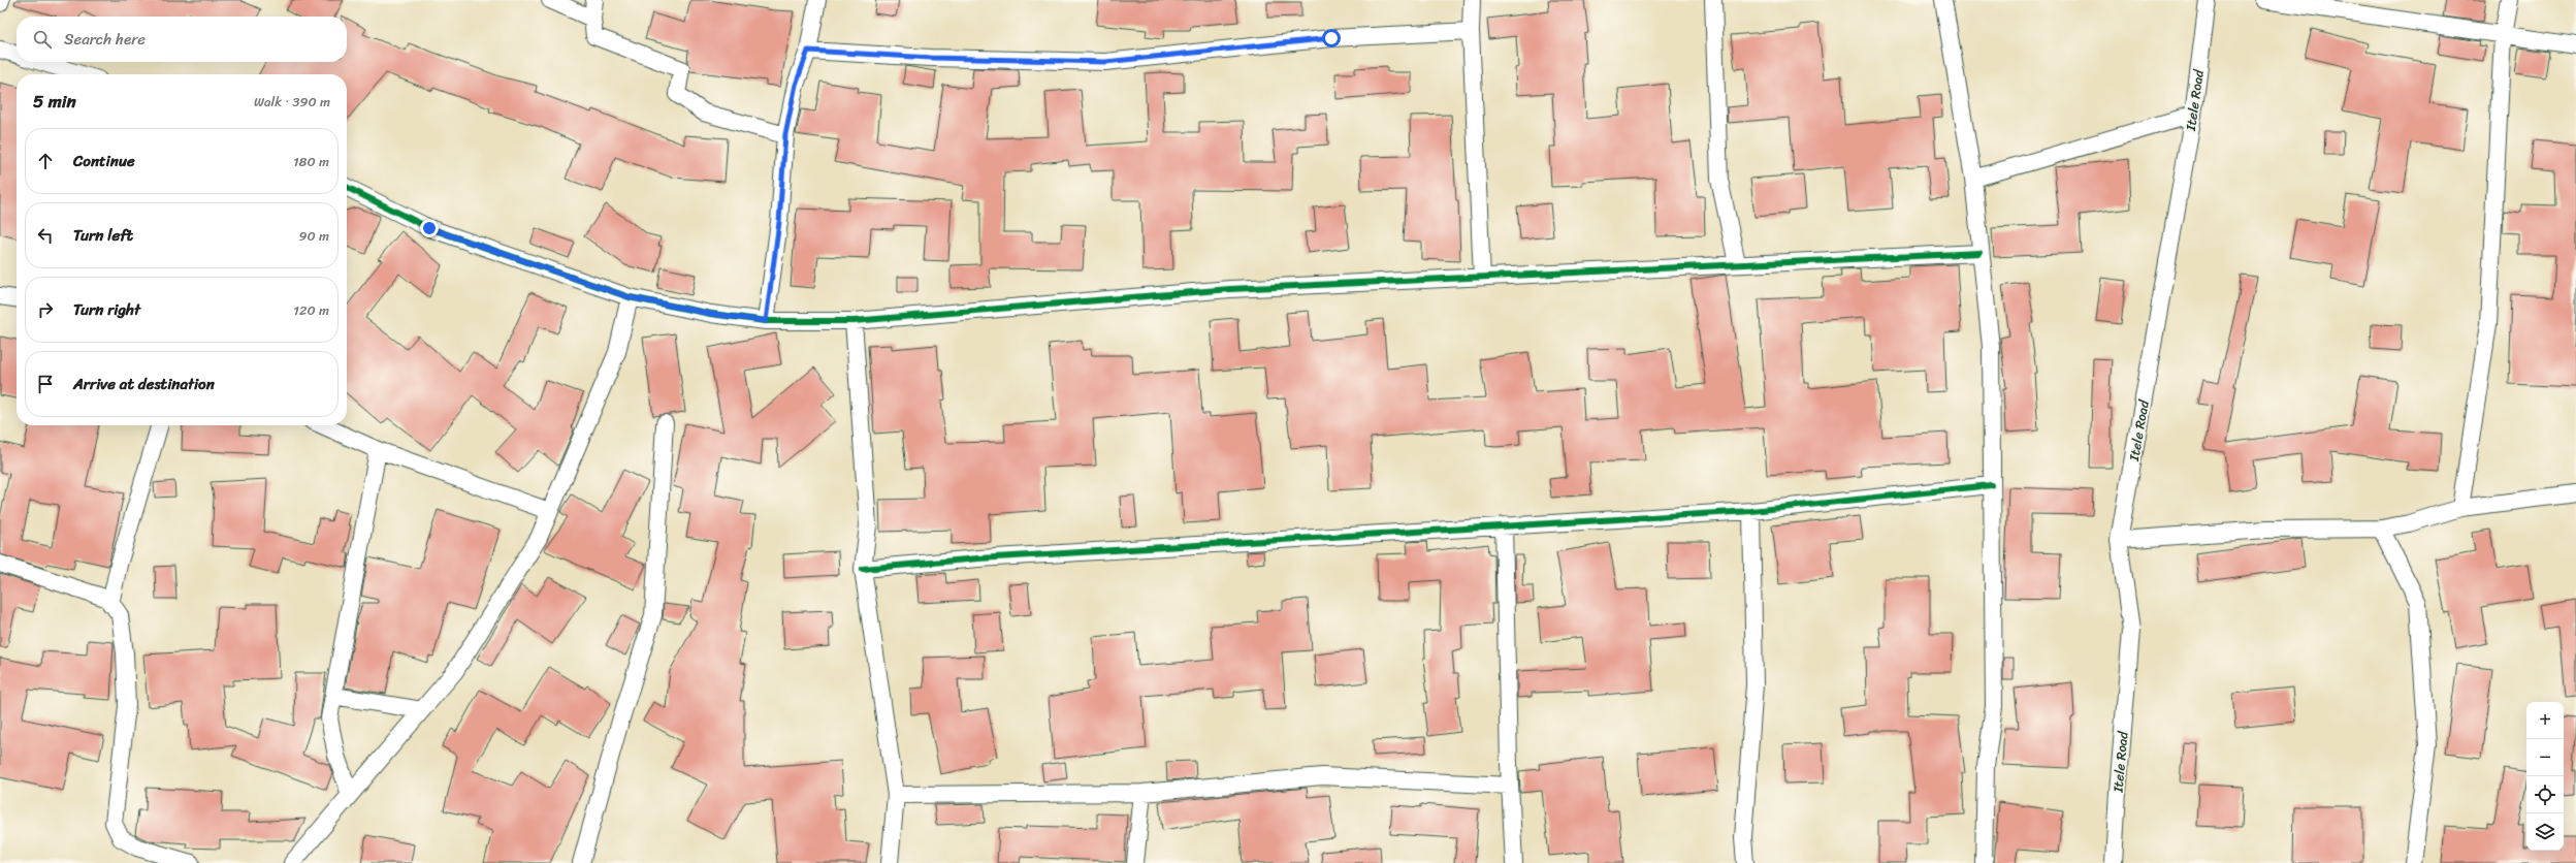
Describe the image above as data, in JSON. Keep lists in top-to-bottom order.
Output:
{
  "streets": {
    "street": ["Itele Road"]
  },
  "page": {
    "search": "Search here",
    "heading": ["5 min", "Walk · 390 m"],
    "list": [
      ["Continue", "180 m"],
      ["Turn left", "90 m"],
      ["Turn right", "120 m"],
      "Arrive at destination"
    ],
    "map_buttons": ["+", "−"]
  }
}
